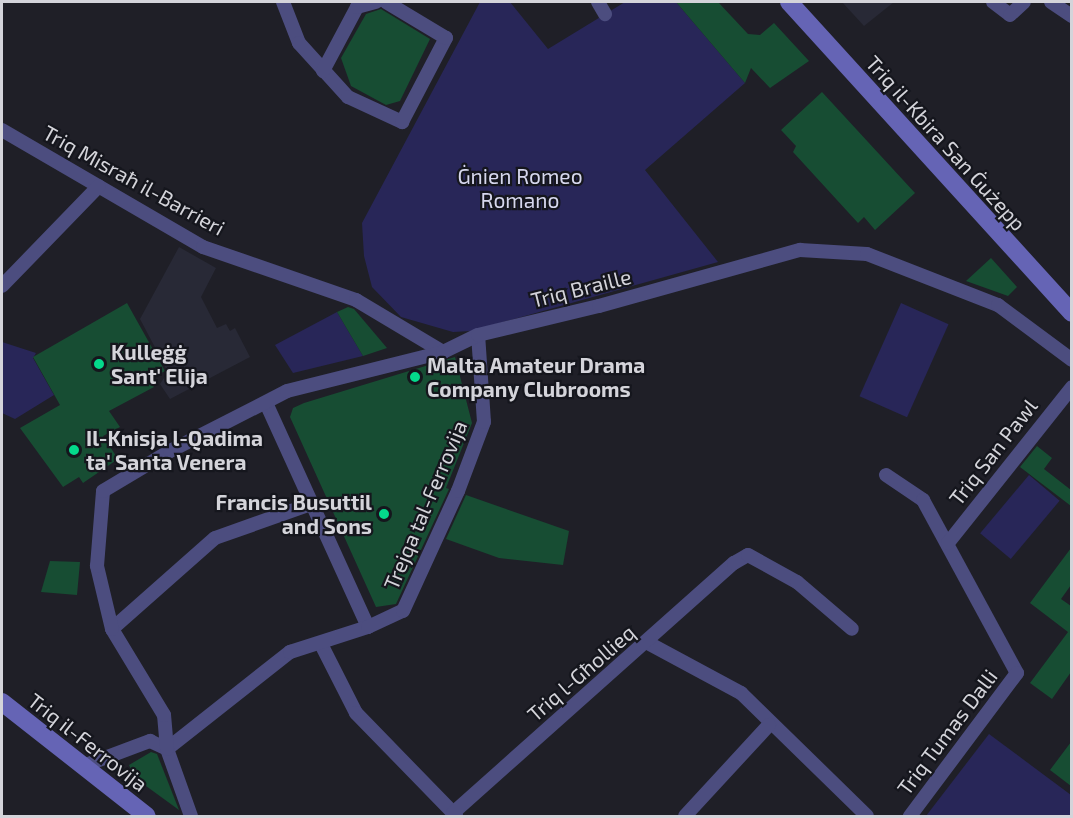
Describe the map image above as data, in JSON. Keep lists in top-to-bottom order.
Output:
{
  "streets": {
    "main road": ["Triq il-Kbira San Ġużepp", "Triq il-Ferrovija"],
    "street": [
      "Triq Misraħ il-Barrieri",
      "Triq Braille",
      "Triq San Pawl",
      "Trejqa tal-Ferrovija",
      "Triq l-Għollieq",
      "Triq Tumas Dalli"
    ]
  },
  "crossings": [
    ["Triq Misraħ il-Barrieri", "Triq Braille"],
    ["Triq Braille", "Trejqa tal-Ferrovija"],
    ["Triq San Pawl", "Triq Tumas Dalli"]
  ],
  "parks": ["Ġnien Romeo Romano"],
  "places": [
    "Kulleġġ Sant' Elija",
    "Malta Amateur Drama Company Clubrooms",
    "Il-Knisja l-Qadima ta' Santa Venera",
    "Francis Busuttil and Sons"
  ]
}
